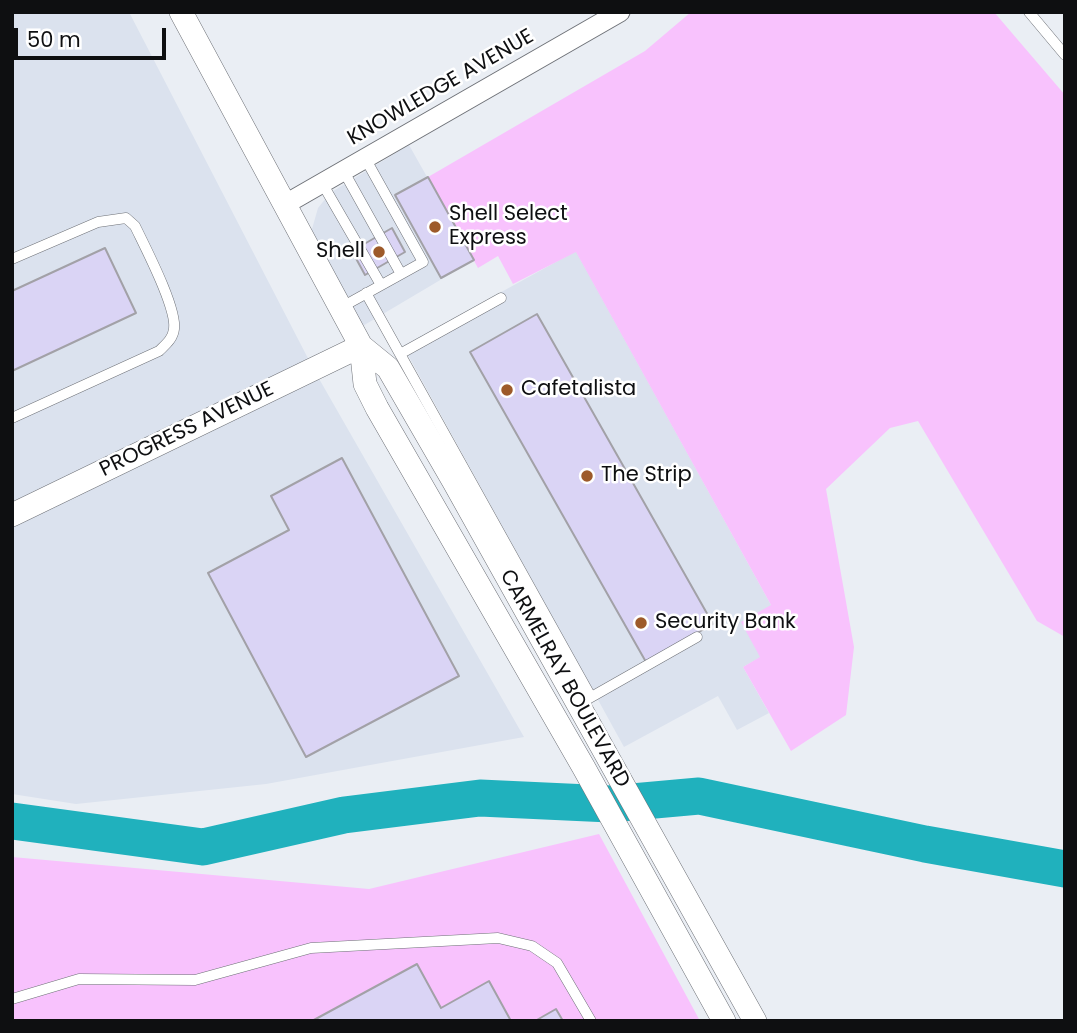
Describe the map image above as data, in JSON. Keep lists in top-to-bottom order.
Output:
{
  "streets": {
    "street": ["KNOWLEDGE AVENUE", "PROGRESS AVENUE", "CARMELRAY BOULEVARD"]
  },
  "crossings": [
    ["KNOWLEDGE AVENUE", "CARMELRAY BOULEVARD"],
    ["PROGRESS AVENUE", "CARMELRAY BOULEVARD"]
  ],
  "places": [
    "Shell Select Express",
    "Shell",
    "Cafetalista",
    "The Strip",
    "Security Bank"
  ],
  "scale_bar": "50 m"
}
